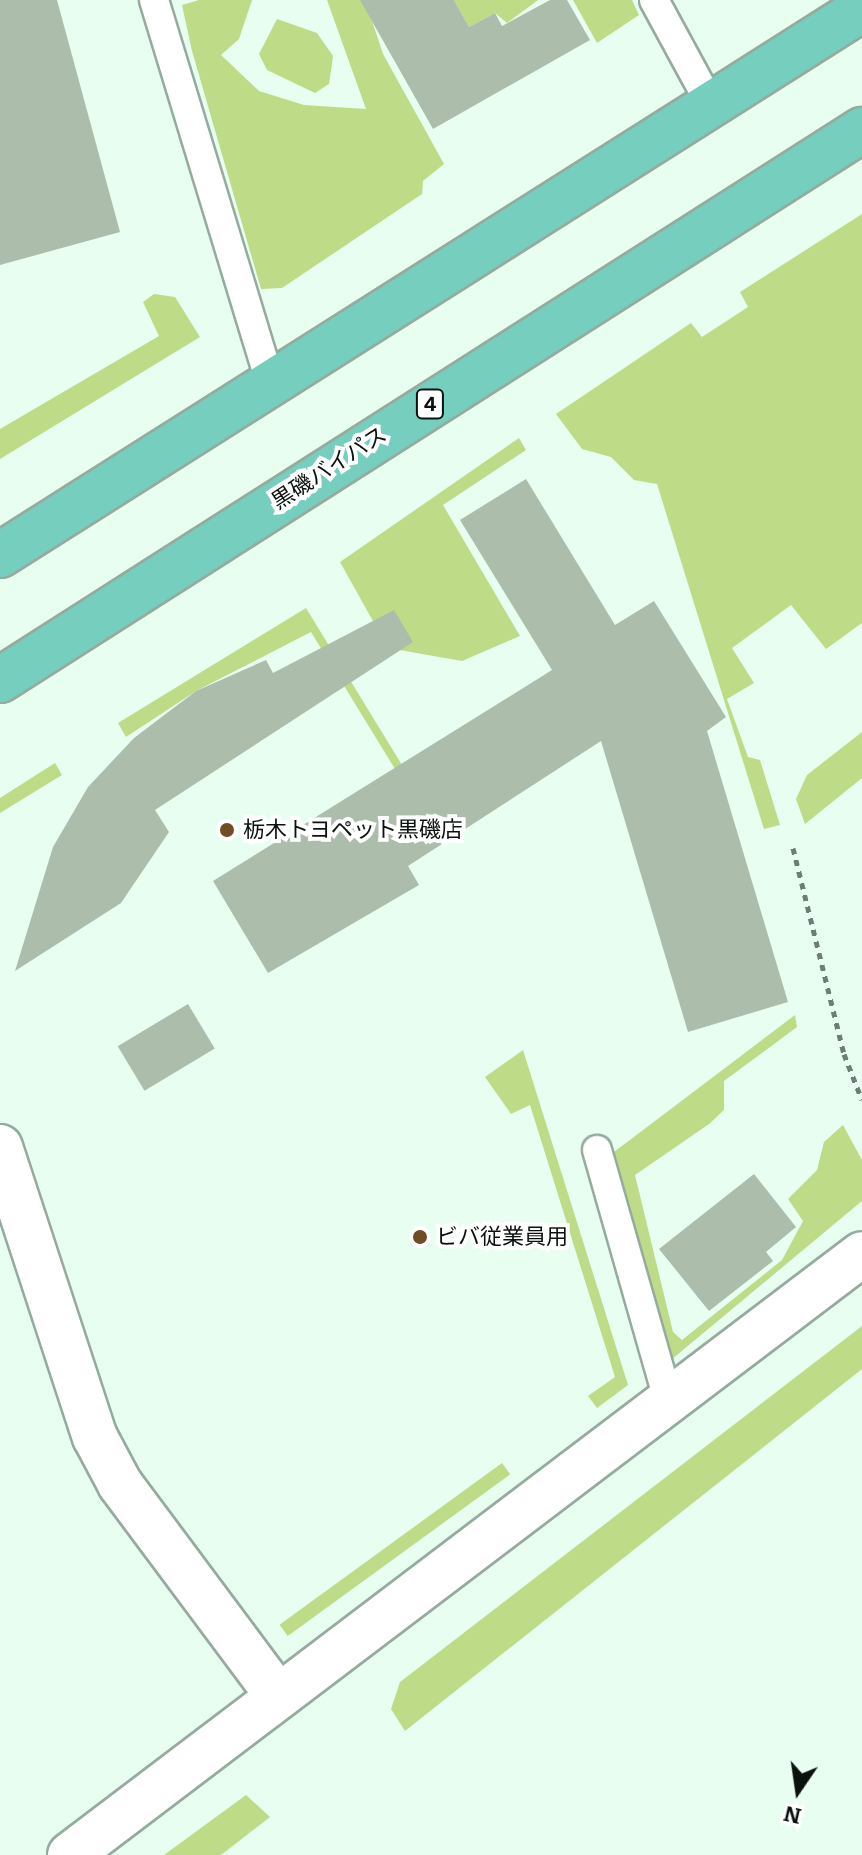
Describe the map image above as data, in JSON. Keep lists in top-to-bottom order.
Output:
{
  "streets": {
    "highway": ["4", "黒磯バイパス"]
  },
  "places": ["栃木トヨペット黒磯店", "ビバ従業員用"],
  "north": "bottom"
}
